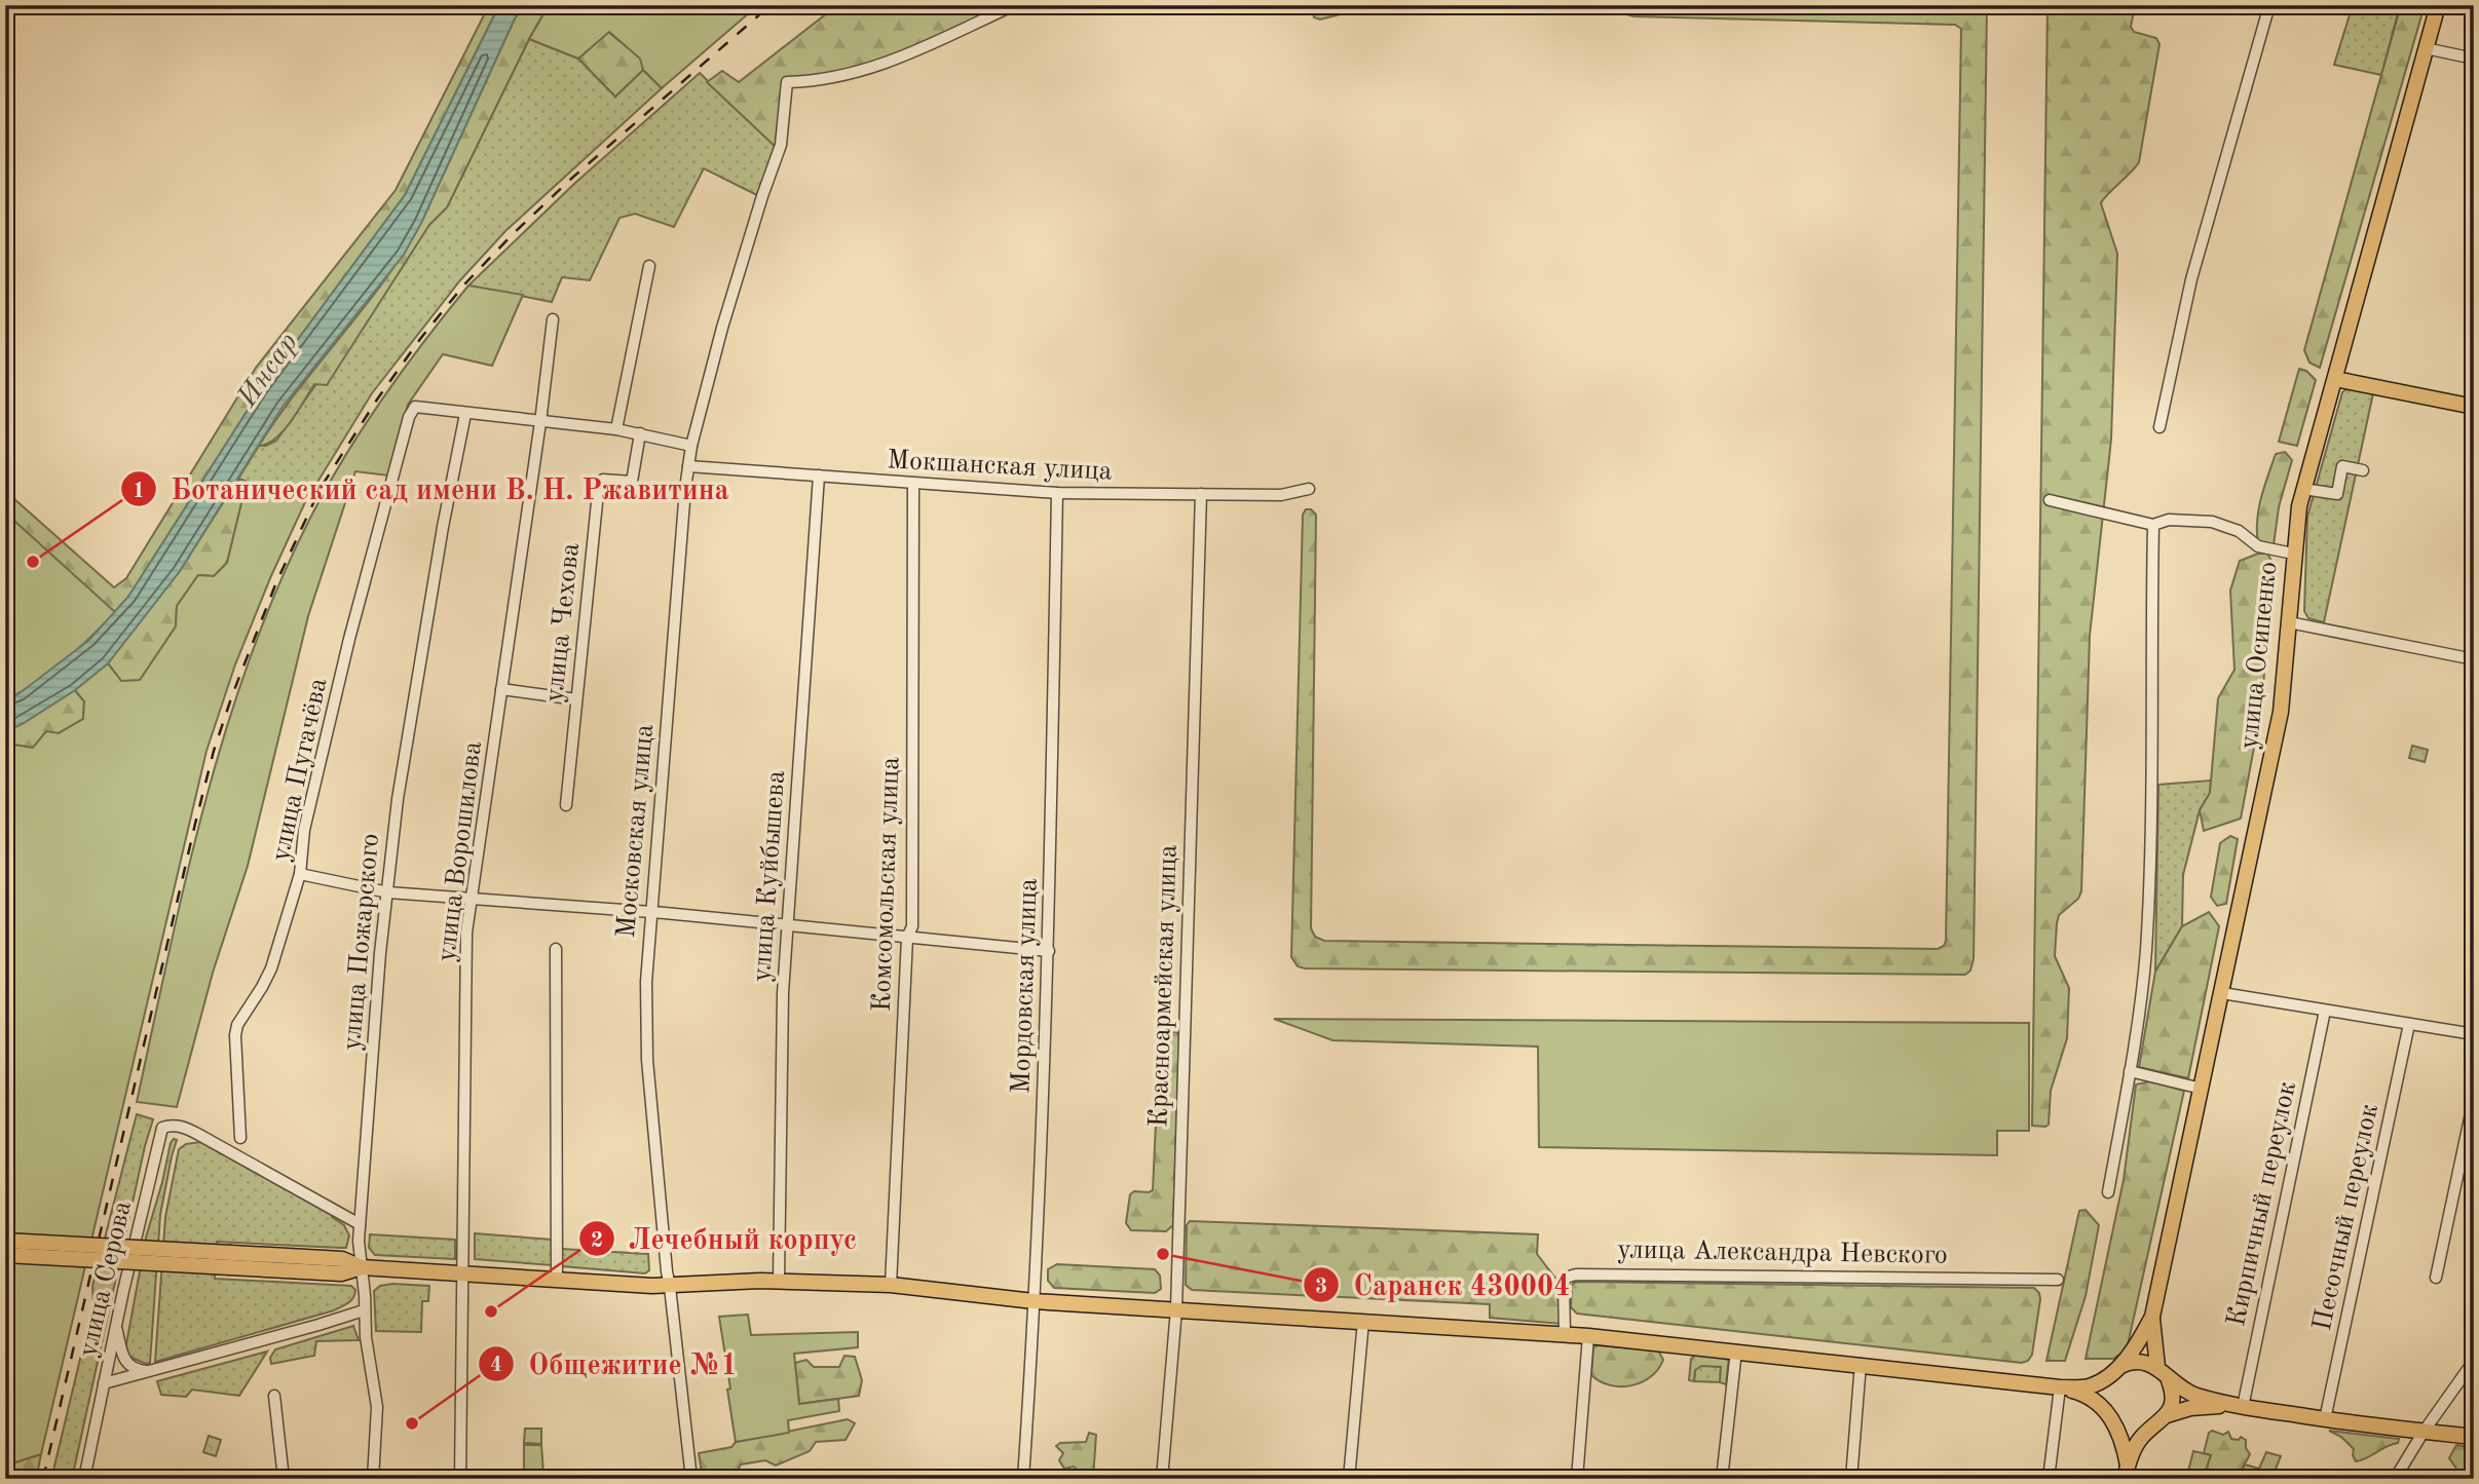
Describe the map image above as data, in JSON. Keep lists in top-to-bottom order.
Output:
{
  "streets": {
    "main road": ["улица Осипенко"],
    "street": [
      "Мокшанская улица",
      "улица Чехова",
      "улица Пугачёва",
      "Московская улица",
      "улица Ворошилова",
      "улица Куйбышева",
      "Комсомольская улица",
      "улица Пожарского",
      "Мордовская улица",
      "Красноармейская улица",
      "Кирпичный переулок",
      "Песочный переулок",
      "улица Александра Невского",
      "улица Серова"
    ]
  },
  "crossings": [
    ["Мокшанская улица", "Московская улица"],
    ["Мокшанская улица", "улица Куйбышева"],
    ["Мокшанская улица", "Комсомольская улица"],
    ["Мокшанская улица", "Мордовская улица"],
    ["Мокшанская улица", "Красноармейская улица"],
    ["улица Пугачёва", "улица Пожарского"],
    ["улица Пожарского", "улица Серова"]
  ],
  "water": ["Инсар"],
  "places": [
    "Ботанический сад имени В. Н. Ржавитина",
    "Саранск 430004",
    "Лечебный корпус",
    "Общежитие №1"
  ]
}
